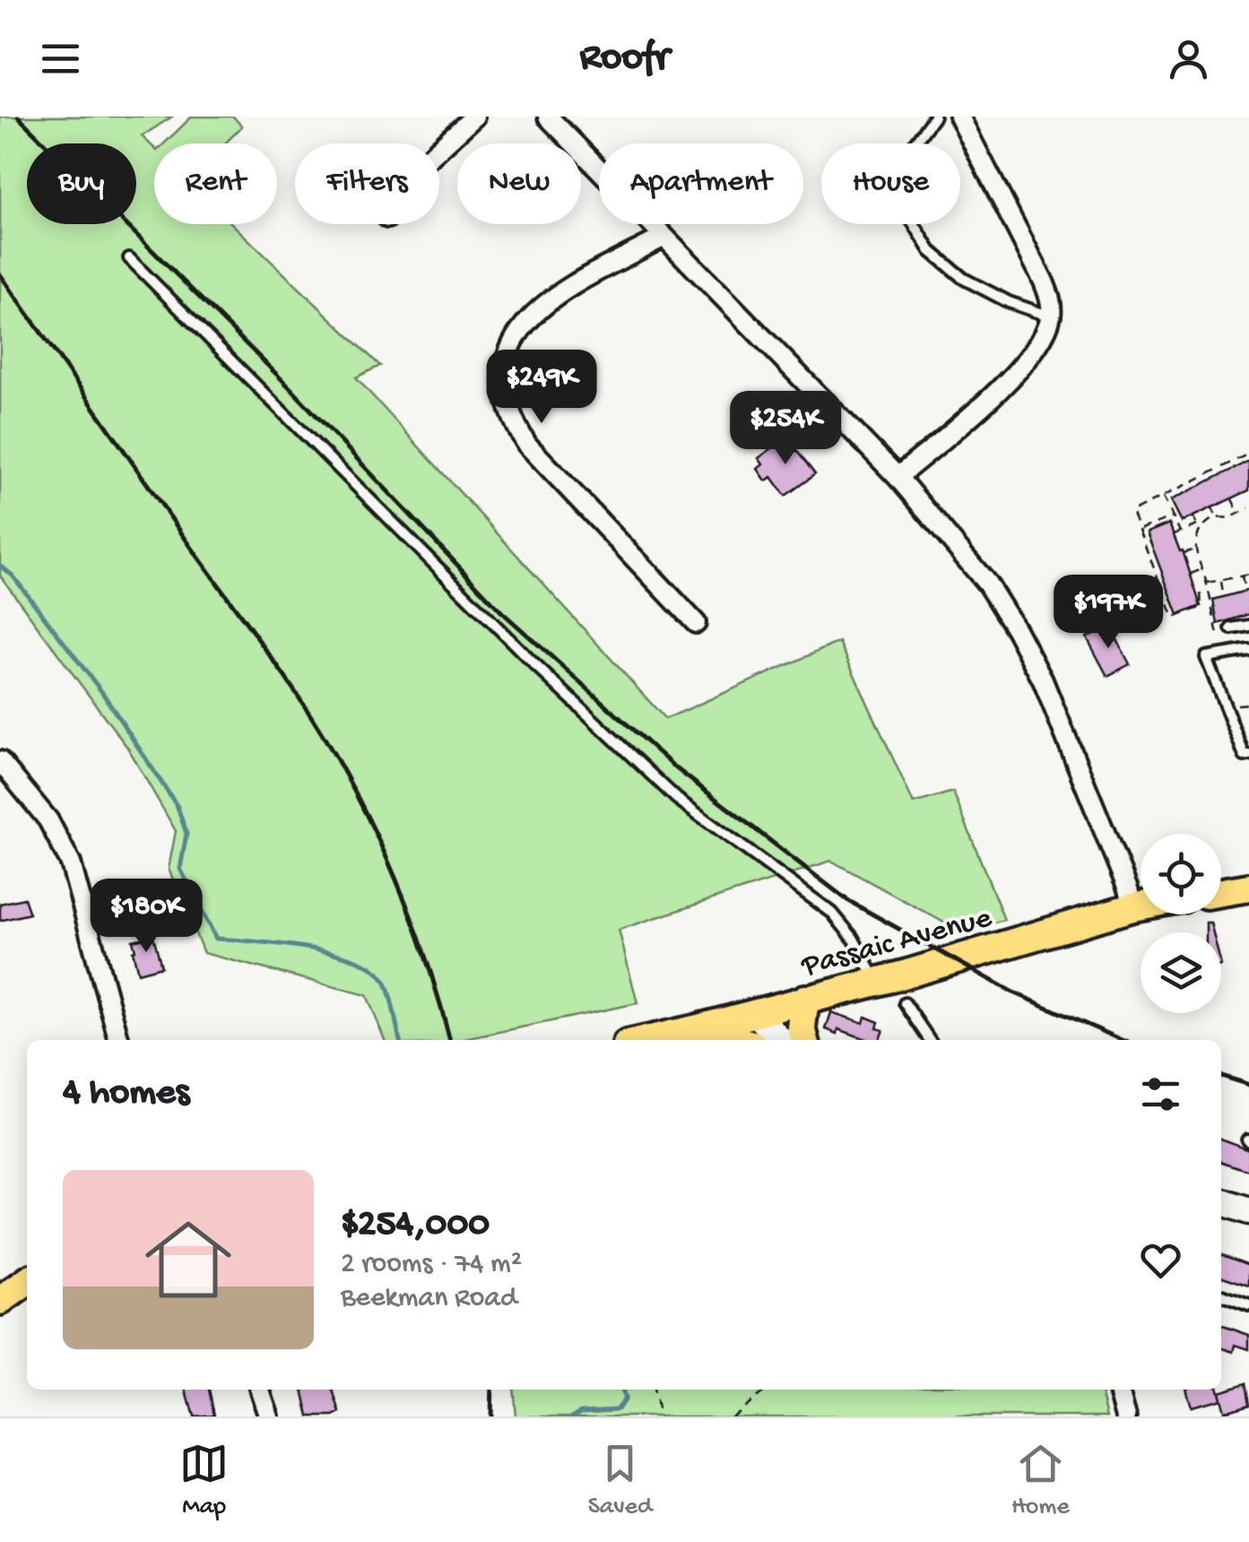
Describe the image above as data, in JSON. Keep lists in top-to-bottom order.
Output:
{
  "streets": {
    "main road": ["Passaic Avenue"]
  },
  "page": {
    "header": "Roofr",
    "chip": [
      "Buy",
      "Rent",
      "Filters",
      "New",
      "Apartment",
      "House"
    ],
    "price": [
      "$249K",
      "$254K",
      "$197K",
      "$180K"
    ],
    "heading": "4 homes",
    "list": [
      {
        "name": "$254,000",
        "note": "2 rooms · 74 m² · Beekman Road"
      }
    ],
    "tabs": ["Map", "Saved", "Home"]
  }
}
